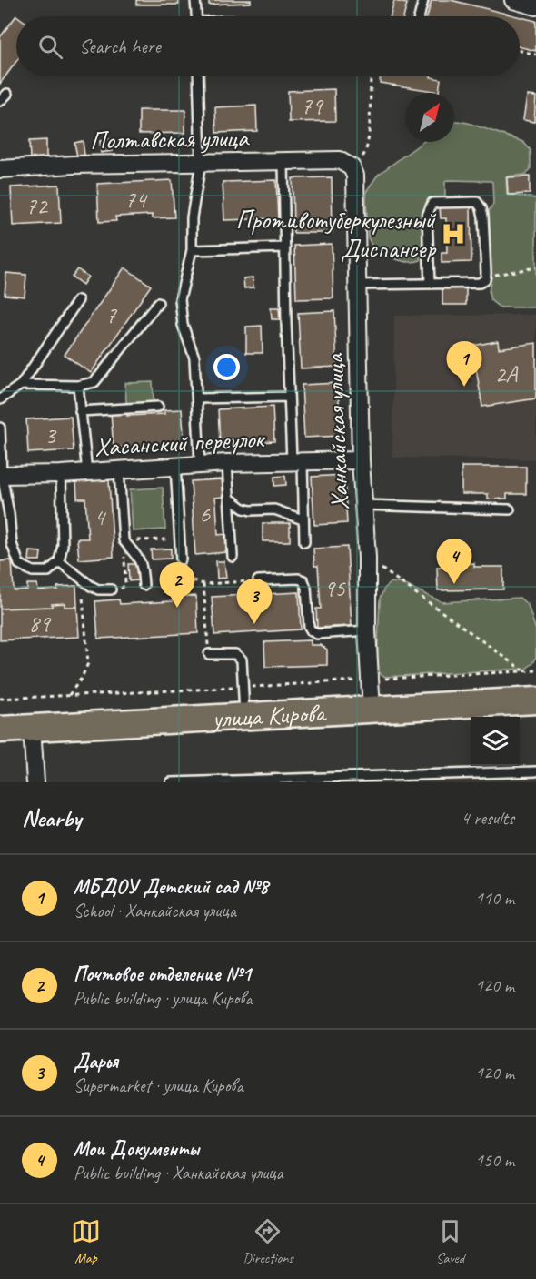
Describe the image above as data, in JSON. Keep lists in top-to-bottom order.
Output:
{
  "streets": {
    "main road": ["улица Кирова"],
    "street": ["Полтавская улица", "Ханкайская улица", "Хасанский переулок"]
  },
  "crossings": [
    ["Полтавская улица", "Ханкайская улица"],
    ["Ханкайская улица", "Хасанский переулок"],
    ["Ханкайская улица", "улица Кирова"]
  ],
  "places": {
    "hospital": ["Противотуберкулезный Диспансер"]
  },
  "house_numbers": [
    "79",
    "74",
    "72",
    "7",
    "2А",
    "3",
    "6",
    "4",
    "95",
    "89"
  ],
  "north": "top right",
  "page": {
    "search": "Search here",
    "pins": [
      "1",
      "4",
      "2",
      "3"
    ],
    "heading": ["Nearby", "4 results"],
    "list": [
      {
        "mark": "1",
        "name": "МБДОУ Детский сад №8",
        "note": "School · Ханкайская улица",
        "value": "110 m"
      },
      {
        "mark": "2",
        "name": "Почтовое отделение №1",
        "note": "Public building · улица Кирова",
        "value": "120 m"
      },
      {
        "mark": "3",
        "name": "Дарья",
        "note": "Supermarket · улица Кирова",
        "value": "120 m"
      },
      {
        "mark": "4",
        "name": "Мои Документы",
        "note": "Public building · Ханкайская улица",
        "value": "150 m"
      }
    ],
    "nav": ["Map", "Directions", "Saved"]
  }
}
